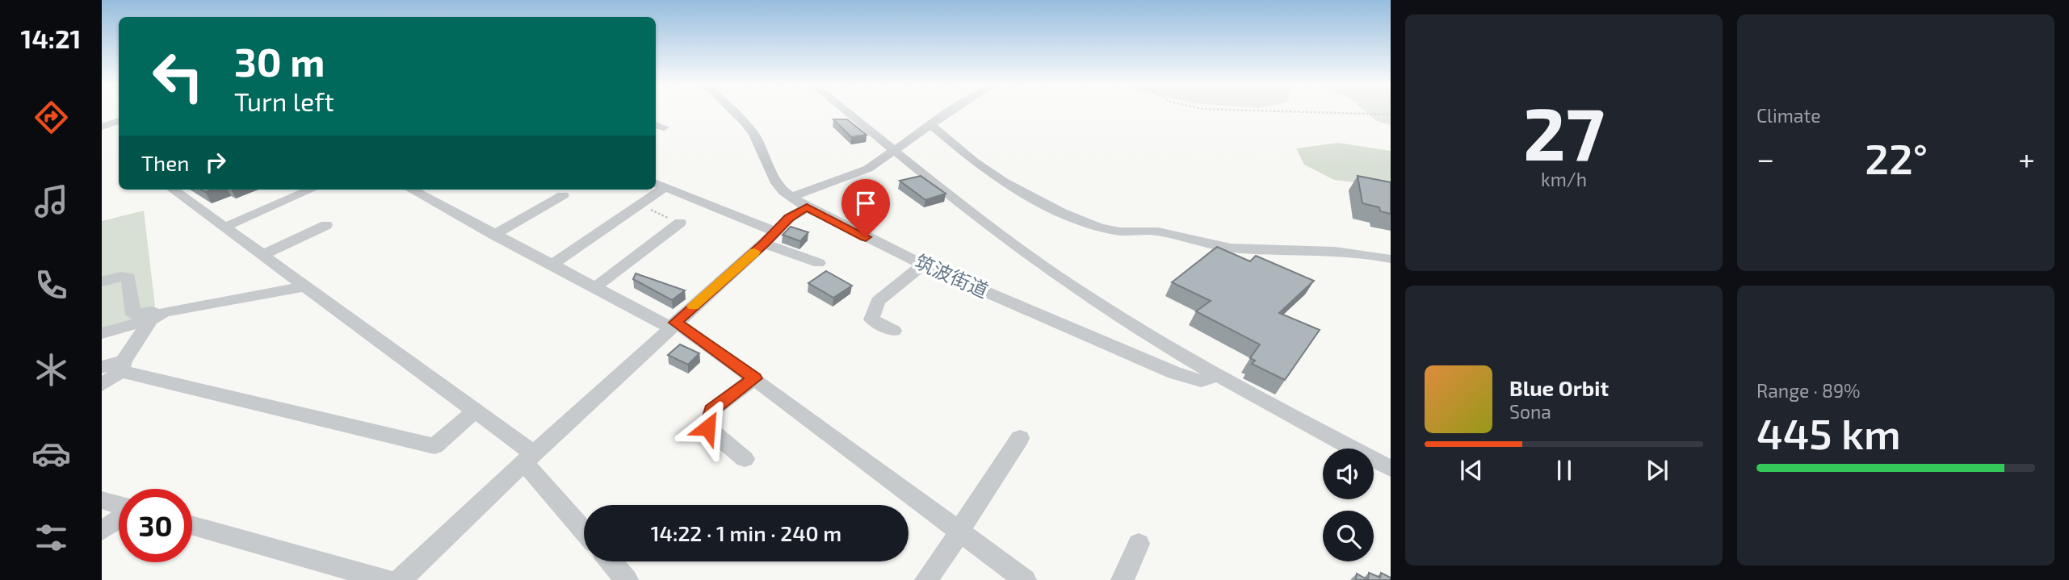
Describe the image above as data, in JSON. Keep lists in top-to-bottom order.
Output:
{
  "streets": {
    "street": ["筑波街道"]
  },
  "page": {
    "tabs": "14:21",
    "tile": [
      ["27", "km/h"],
      "Climate",
      ["Range · 89%", "445 km"]
    ],
    "turn": ["30 m", "Turn left"],
    "heat": ["−", "22°", "+"],
    "then": "Then",
    "song": ["Blue Orbit", "Sona"],
    "limit": "30",
    "trip": "14:22 · 1 min · 240 m"
  }
}
